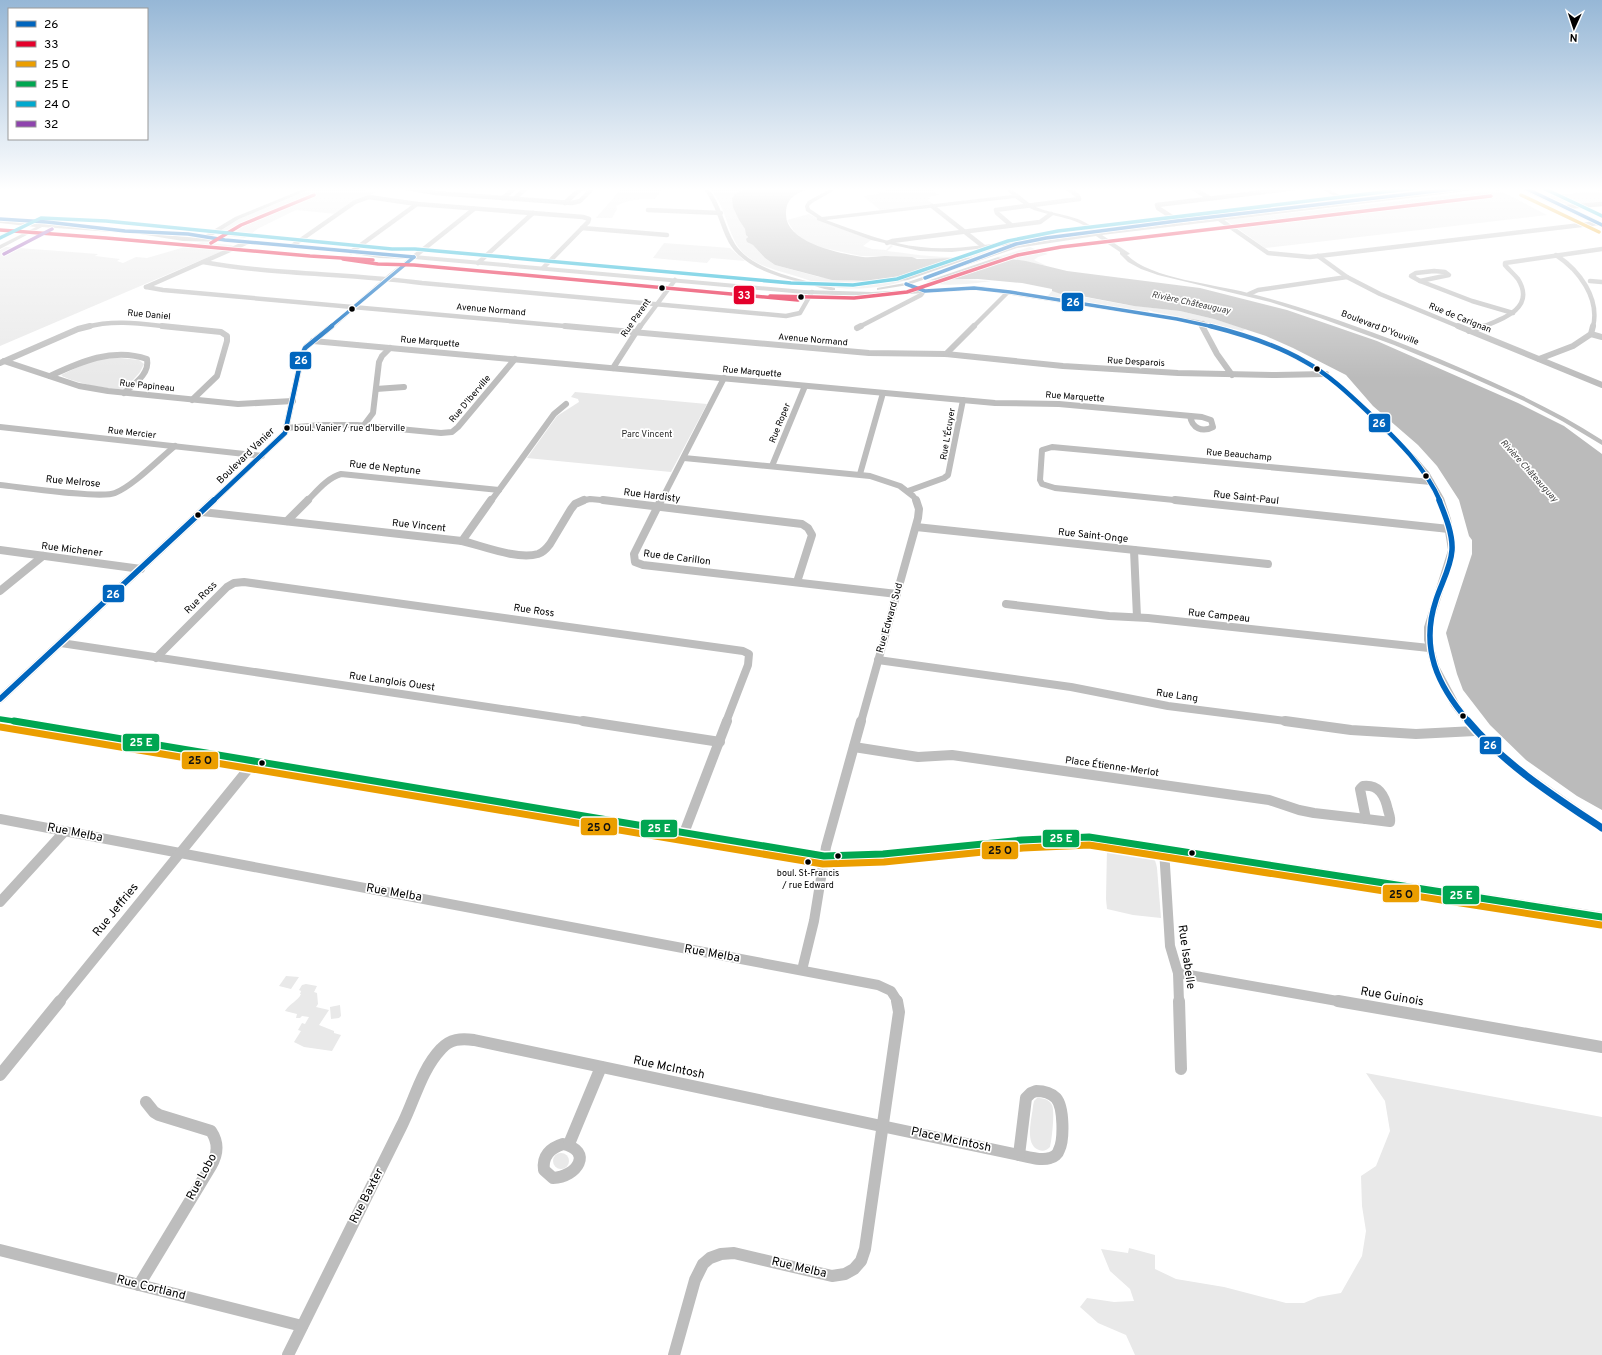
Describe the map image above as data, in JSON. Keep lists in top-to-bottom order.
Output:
{
  "streets": {
    "street": [
      "Avenue Normand",
      "Rue Daniel",
      "Rue Parent",
      "Rue de Carignan",
      "Boulevard D'Youville",
      "Rue Marquette",
      "Rue Desparois",
      "Rue Papineau",
      "Rue D'Iberville",
      "Rue Roper",
      "Rue Mercier",
      "Rue L'Écuyer",
      "Rue Beauchamp",
      "Boulevard Vanier",
      "Rue de Neptune",
      "Rue Melrose",
      "Rue Hardisty",
      "Rue Saint-Paul",
      "Rue Vincent",
      "Rue Saint-Onge",
      "Rue Michener",
      "Rue de Carillon",
      "Rue Ross",
      "Rue Campeau",
      "Rue Edward Sud",
      "Rue Langlois Ouest",
      "Rue Lang",
      "Place Étienne-Merlot",
      "Rue Melba",
      "Rue Jeffries",
      "Rue Isabelle",
      "Rue Guinois",
      "Rue McIntosh",
      "Place McIntosh",
      "Rue Lobo",
      "Rue Baxter",
      "Rue Cortland"
    ]
  },
  "crossings": [
    ["Avenue Normand", "Rue Parent"],
    ["Avenue Normand", "Rue Desparois"],
    ["Avenue Normand", "Boulevard Vanier"],
    ["Rue Daniel", "Rue Papineau"],
    ["Rue Parent", "Rue Marquette"],
    ["Rue Marquette", "Rue D'Iberville"],
    ["Rue Marquette", "Rue Roper"],
    ["Rue Marquette", "Rue L'Écuyer"],
    ["Rue Marquette", "Boulevard Vanier"],
    ["Rue Marquette", "Rue de Carillon"],
    ["Rue Papineau", "Boulevard Vanier"],
    ["Rue D'Iberville", "Boulevard Vanier"],
    ["Rue Roper", "Rue Edward Sud"],
    ["Rue Mercier", "Boulevard Vanier"],
    ["Rue Mercier", "Rue Melrose"],
    ["Rue L'Écuyer", "Rue Edward Sud"],
    ["Rue Beauchamp", "Rue Saint-Paul"],
    ["Boulevard Vanier", "Rue Vincent"],
    ["Boulevard Vanier", "Rue Michener"],
    ["Boulevard Vanier", "Rue Langlois Ouest"],
    ["Rue de Neptune", "Rue Vincent"],
    ["Rue Hardisty", "Rue Vincent"],
    ["Rue Hardisty", "Rue de Carillon"],
    ["Rue Saint-Onge", "Rue Edward Sud"],
    ["Rue de Carillon", "Rue Edward Sud"],
    ["Rue Ross", "Rue Langlois Ouest"],
    ["Rue Edward Sud", "Rue Lang"],
    ["Rue Edward Sud", "Place Étienne-Merlot"],
    ["Rue Edward Sud", "Rue Melba"],
    ["Rue Melba", "Rue Jeffries"],
    ["Rue Melba", "Rue McIntosh"],
    ["Rue Melba", "Place McIntosh"],
    ["Rue Isabelle", "Rue Guinois"],
    ["Rue McIntosh", "Place McIntosh"],
    ["Rue McIntosh", "Rue Baxter"],
    ["Rue Lobo", "Rue Cortland"],
    ["Rue Baxter", "Rue Cortland"]
  ],
  "water": ["Rivière Châteauguay"],
  "parks": ["Parc Vincent"],
  "places": ["boul. Vanier / rue d'Iberville", "boul. St-Francis / rue Edward"],
  "lines": ["transit line 26", "transit line 33", "transit line 32"],
  "legend": [
    "26",
    "33",
    "25 O",
    "25 E",
    "24 O",
    "32"
  ],
  "north": "bottom"
}
